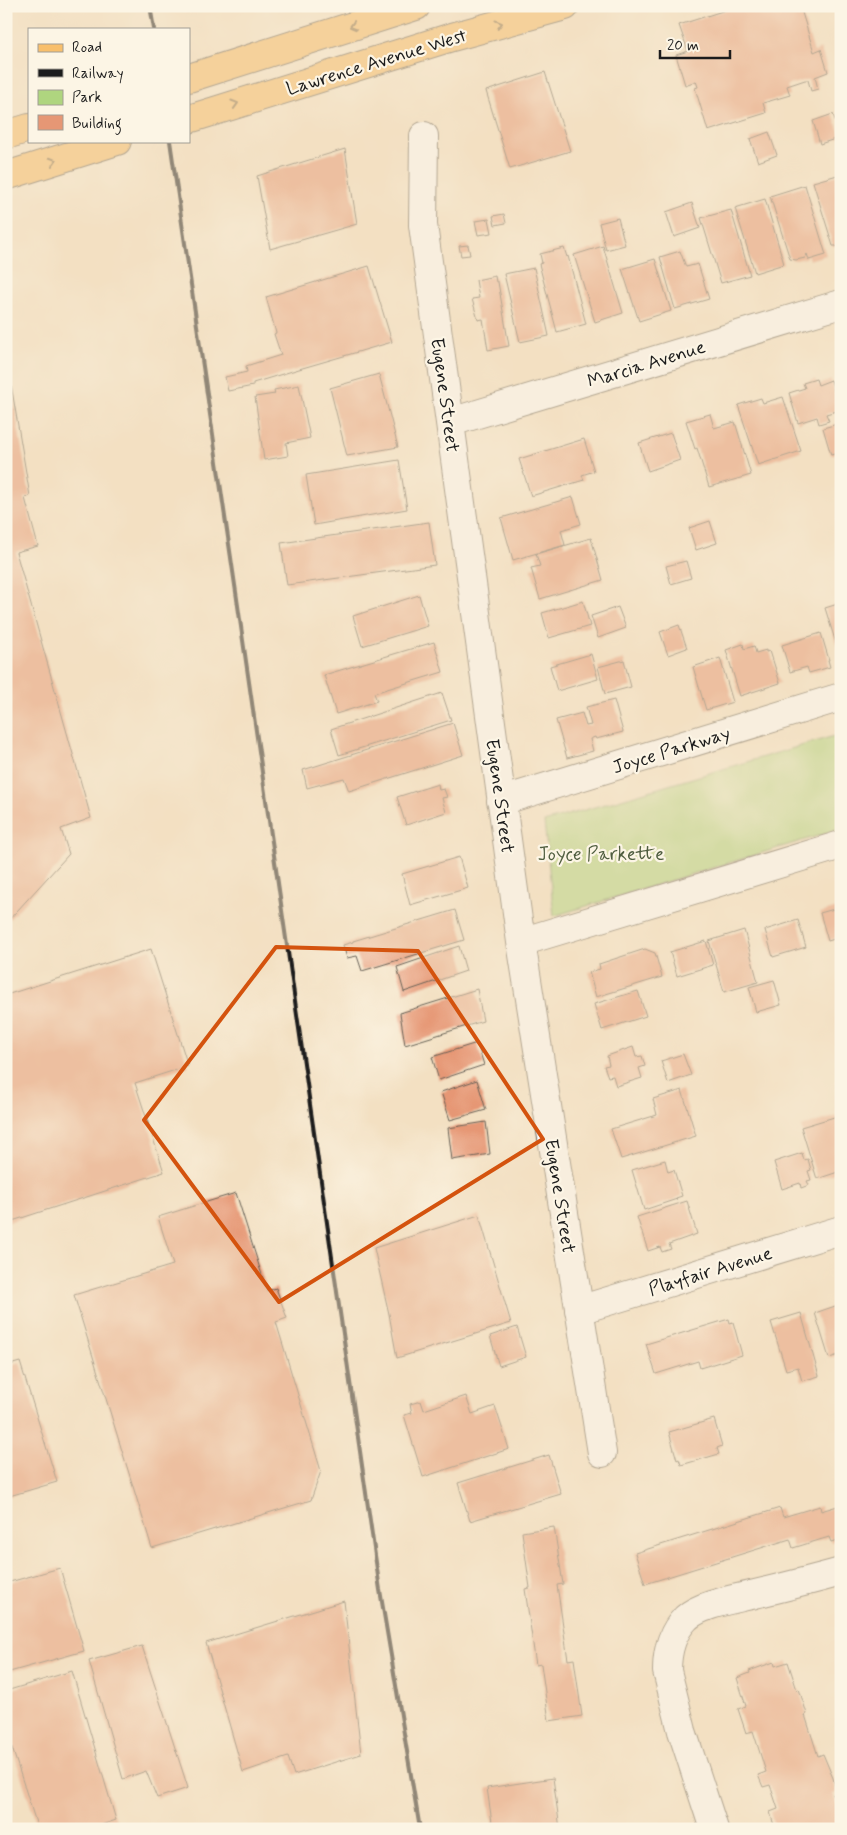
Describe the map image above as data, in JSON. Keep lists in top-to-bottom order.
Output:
{
  "streets": {
    "main road": ["Lawrence Avenue West"],
    "street": [
      "Marcia Avenue",
      "Eugene Street",
      "Joyce Parkway",
      "Playfair Avenue"
    ]
  },
  "crossings": [
    ["Marcia Avenue", "Eugene Street"],
    ["Eugene Street", "Joyce Parkway"],
    ["Eugene Street", "Playfair Avenue"]
  ],
  "parks": ["Joyce Parkette"],
  "legend": [
    "Road",
    "Railway",
    "Park",
    "Building"
  ],
  "scale_bar": "20 m"
}
